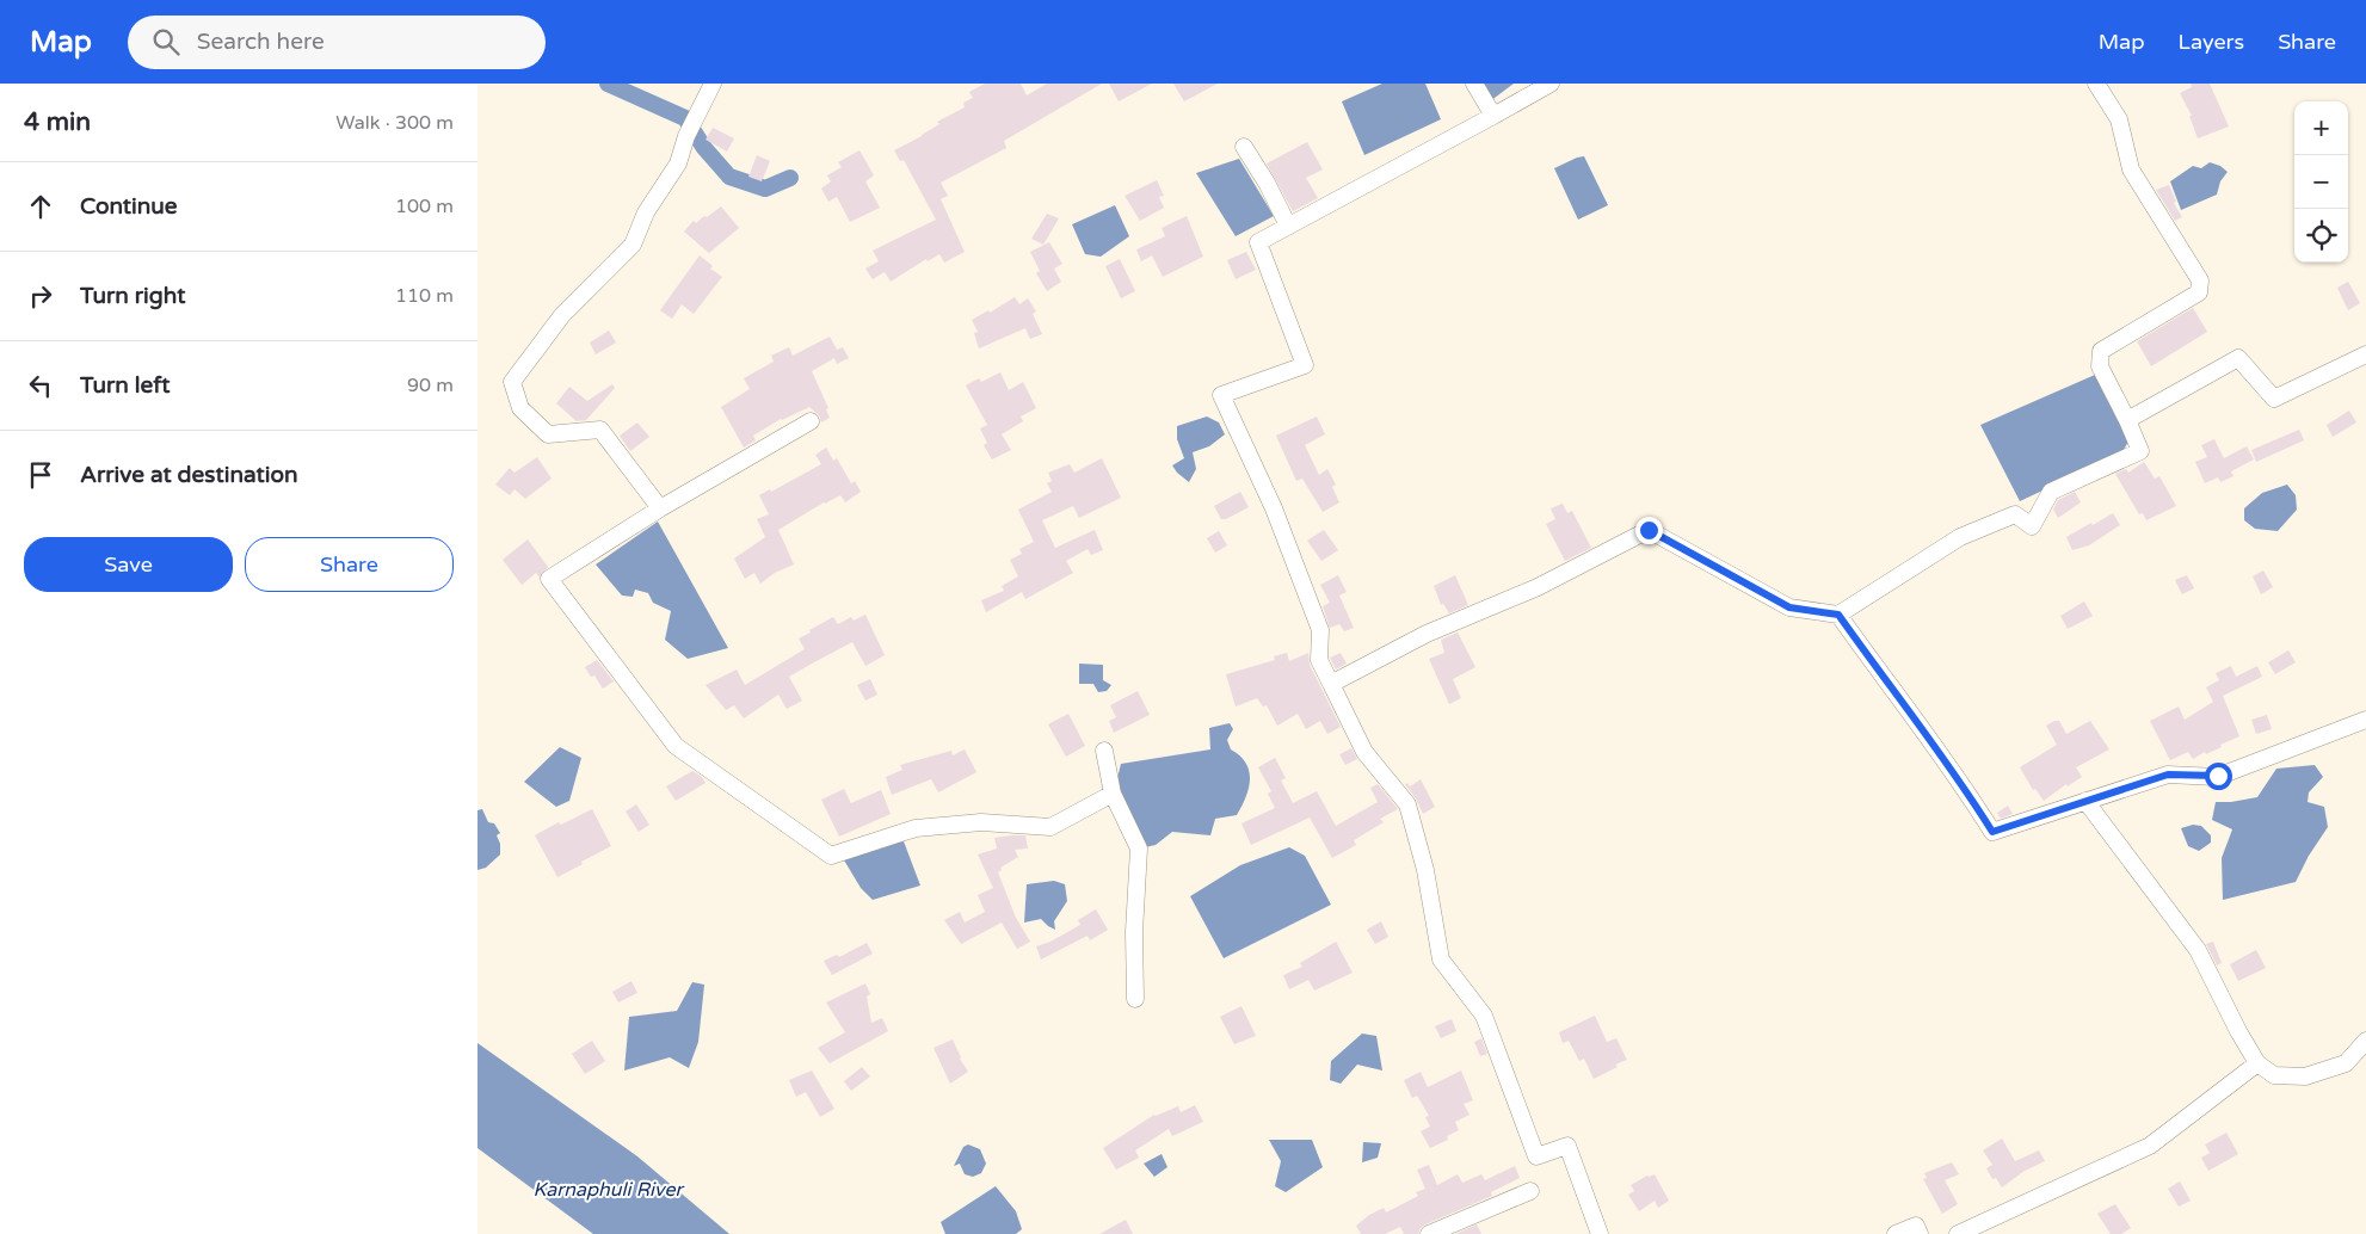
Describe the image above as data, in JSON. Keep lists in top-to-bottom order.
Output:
{
  "water": ["Karnaphuli River"],
  "page": {
    "header": "Map",
    "search": "Search here",
    "nav": ["Map", "Layers", "Share"],
    "heading": ["4 min", "Walk · 300 m"],
    "map_buttons": ["+", "−"],
    "list": [
      ["Continue", "100 m"],
      ["Turn right", "110 m"],
      ["Turn left", "90 m"],
      "Arrive at destination"
    ],
    "buttons": ["Save", "Share"]
  }
}
